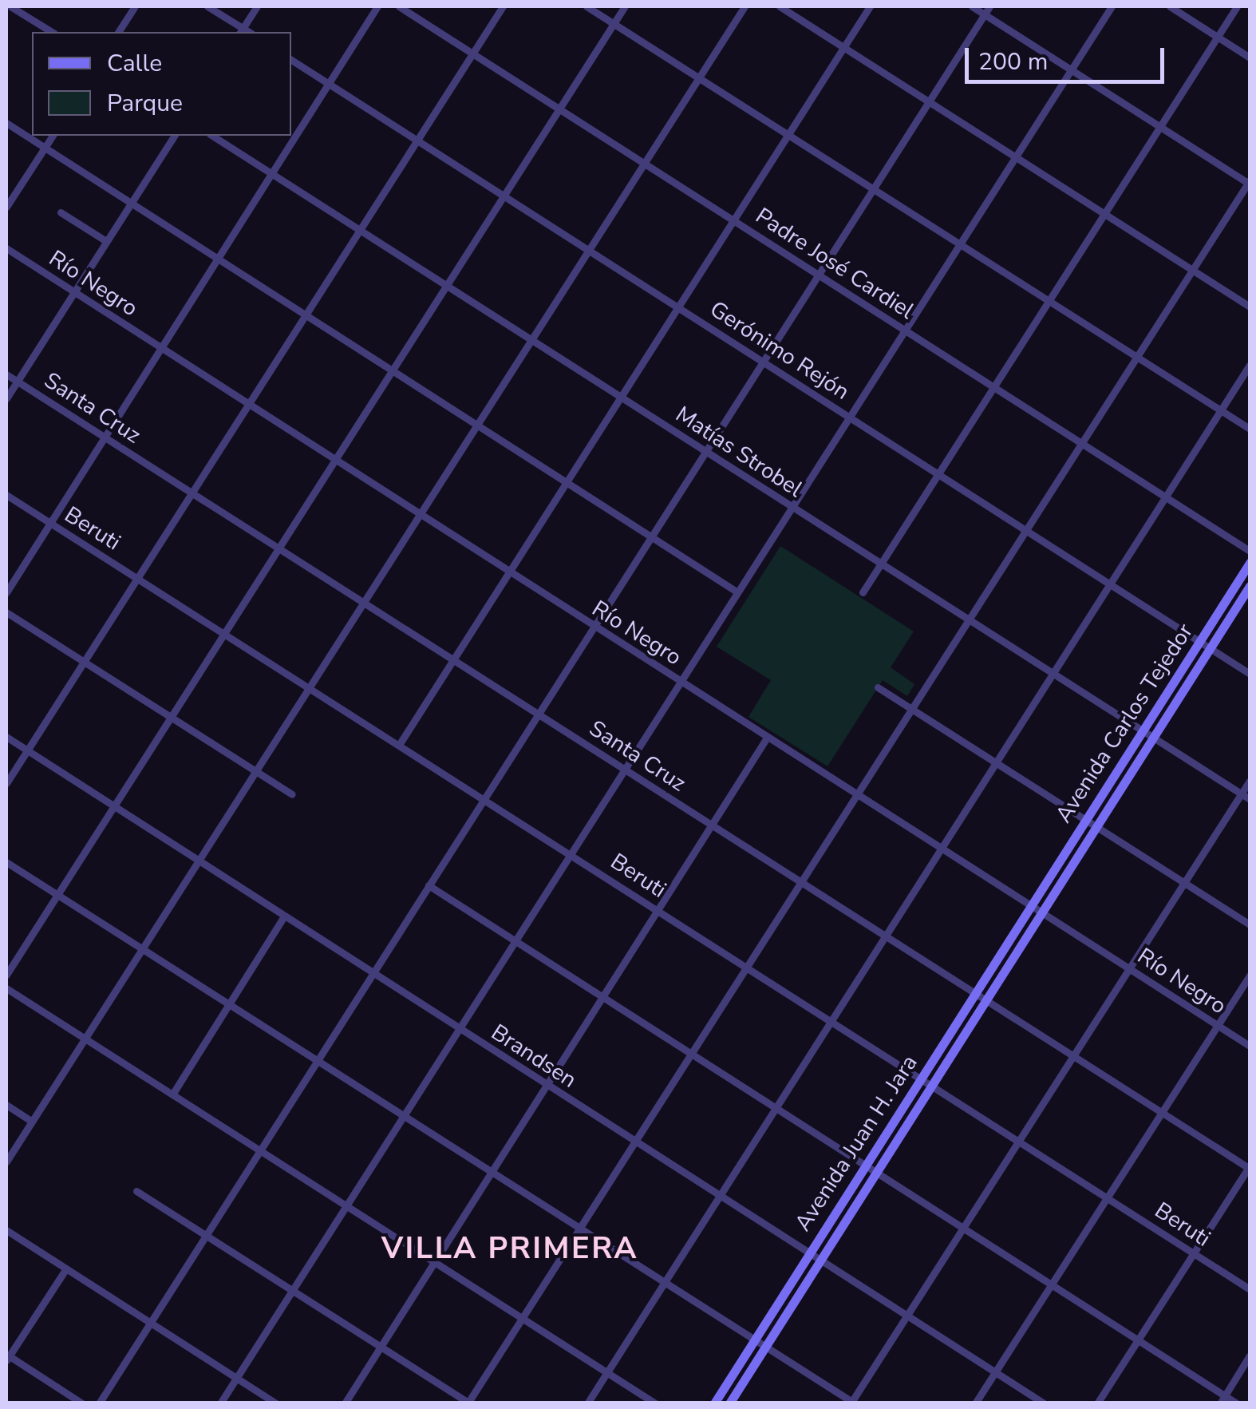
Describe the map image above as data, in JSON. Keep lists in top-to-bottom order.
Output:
{
  "streets": {
    "main road": ["Avenida Carlos Tejedor", "Avenida Juan H. Jara"],
    "street": [
      "Padre José Cardiel",
      "Río Negro",
      "Gerónimo Rejón",
      "Santa Cruz",
      "Matías Strobel",
      "Beruti",
      "Brandsen"
    ]
  },
  "crossings": [
    ["Río Negro", "Avenida Carlos Tejedor"],
    ["Río Negro", "Avenida Juan H. Jara"],
    ["Gerónimo Rejón", "Avenida Carlos Tejedor"],
    ["Santa Cruz", "Avenida Juan H. Jara"],
    ["Matías Strobel", "Avenida Carlos Tejedor"],
    ["Beruti", "Avenida Juan H. Jara"],
    ["Avenida Carlos Tejedor", "Avenida Juan H. Jara"],
    ["Brandsen", "Avenida Juan H. Jara"]
  ],
  "districts": ["VILLA PRIMERA"],
  "legend": ["Calle", "Parque"],
  "scale_bar": "200 m"
}
